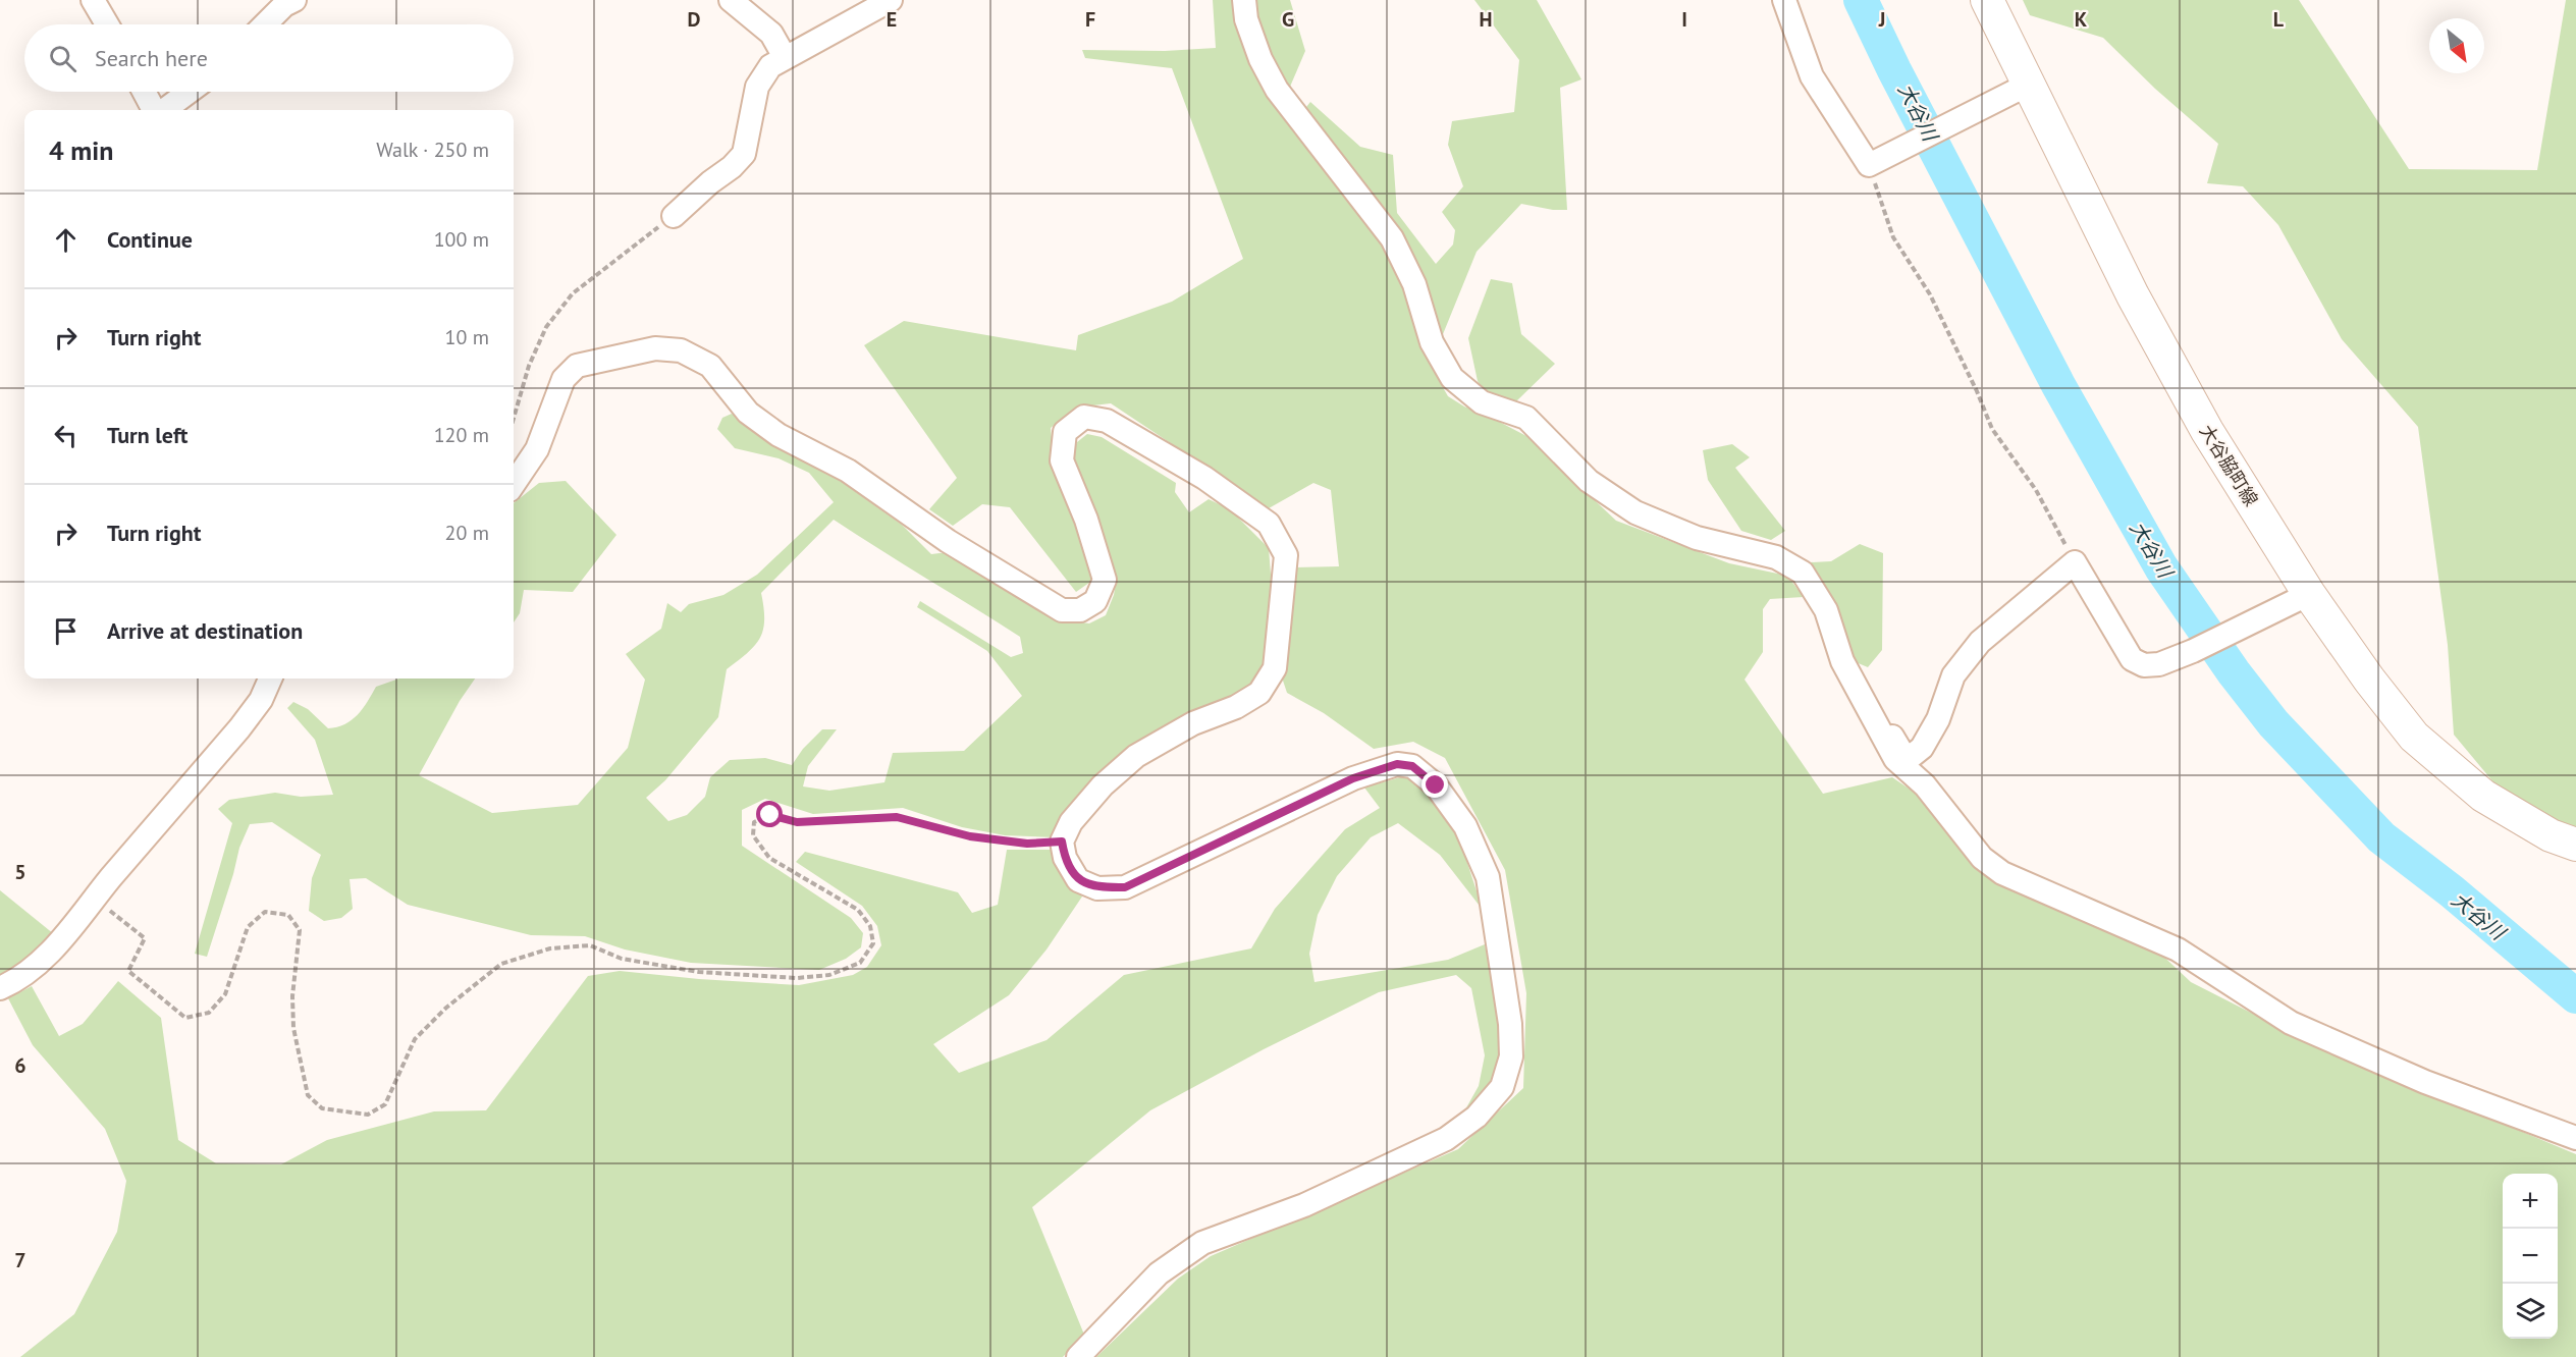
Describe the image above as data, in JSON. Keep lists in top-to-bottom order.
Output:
{
  "streets": {
    "main road": ["大谷脇町線"]
  },
  "water": ["大谷川"],
  "north": "bottom right",
  "page": {
    "search": "Search here",
    "heading": ["4 min", "Walk · 250 m"],
    "list": [
      ["Continue", "100 m"],
      ["Turn right", "10 m"],
      ["Turn left", "120 m"],
      ["Turn right", "20 m"],
      "Arrive at destination"
    ],
    "map_buttons": ["+", "−"]
  },
  "grid": {
    "columns": [
      "D",
      "E",
      "F",
      "G",
      "H",
      "I",
      "J",
      "K",
      "L"
    ],
    "rows": ["5", "6", "7"]
  }
}
